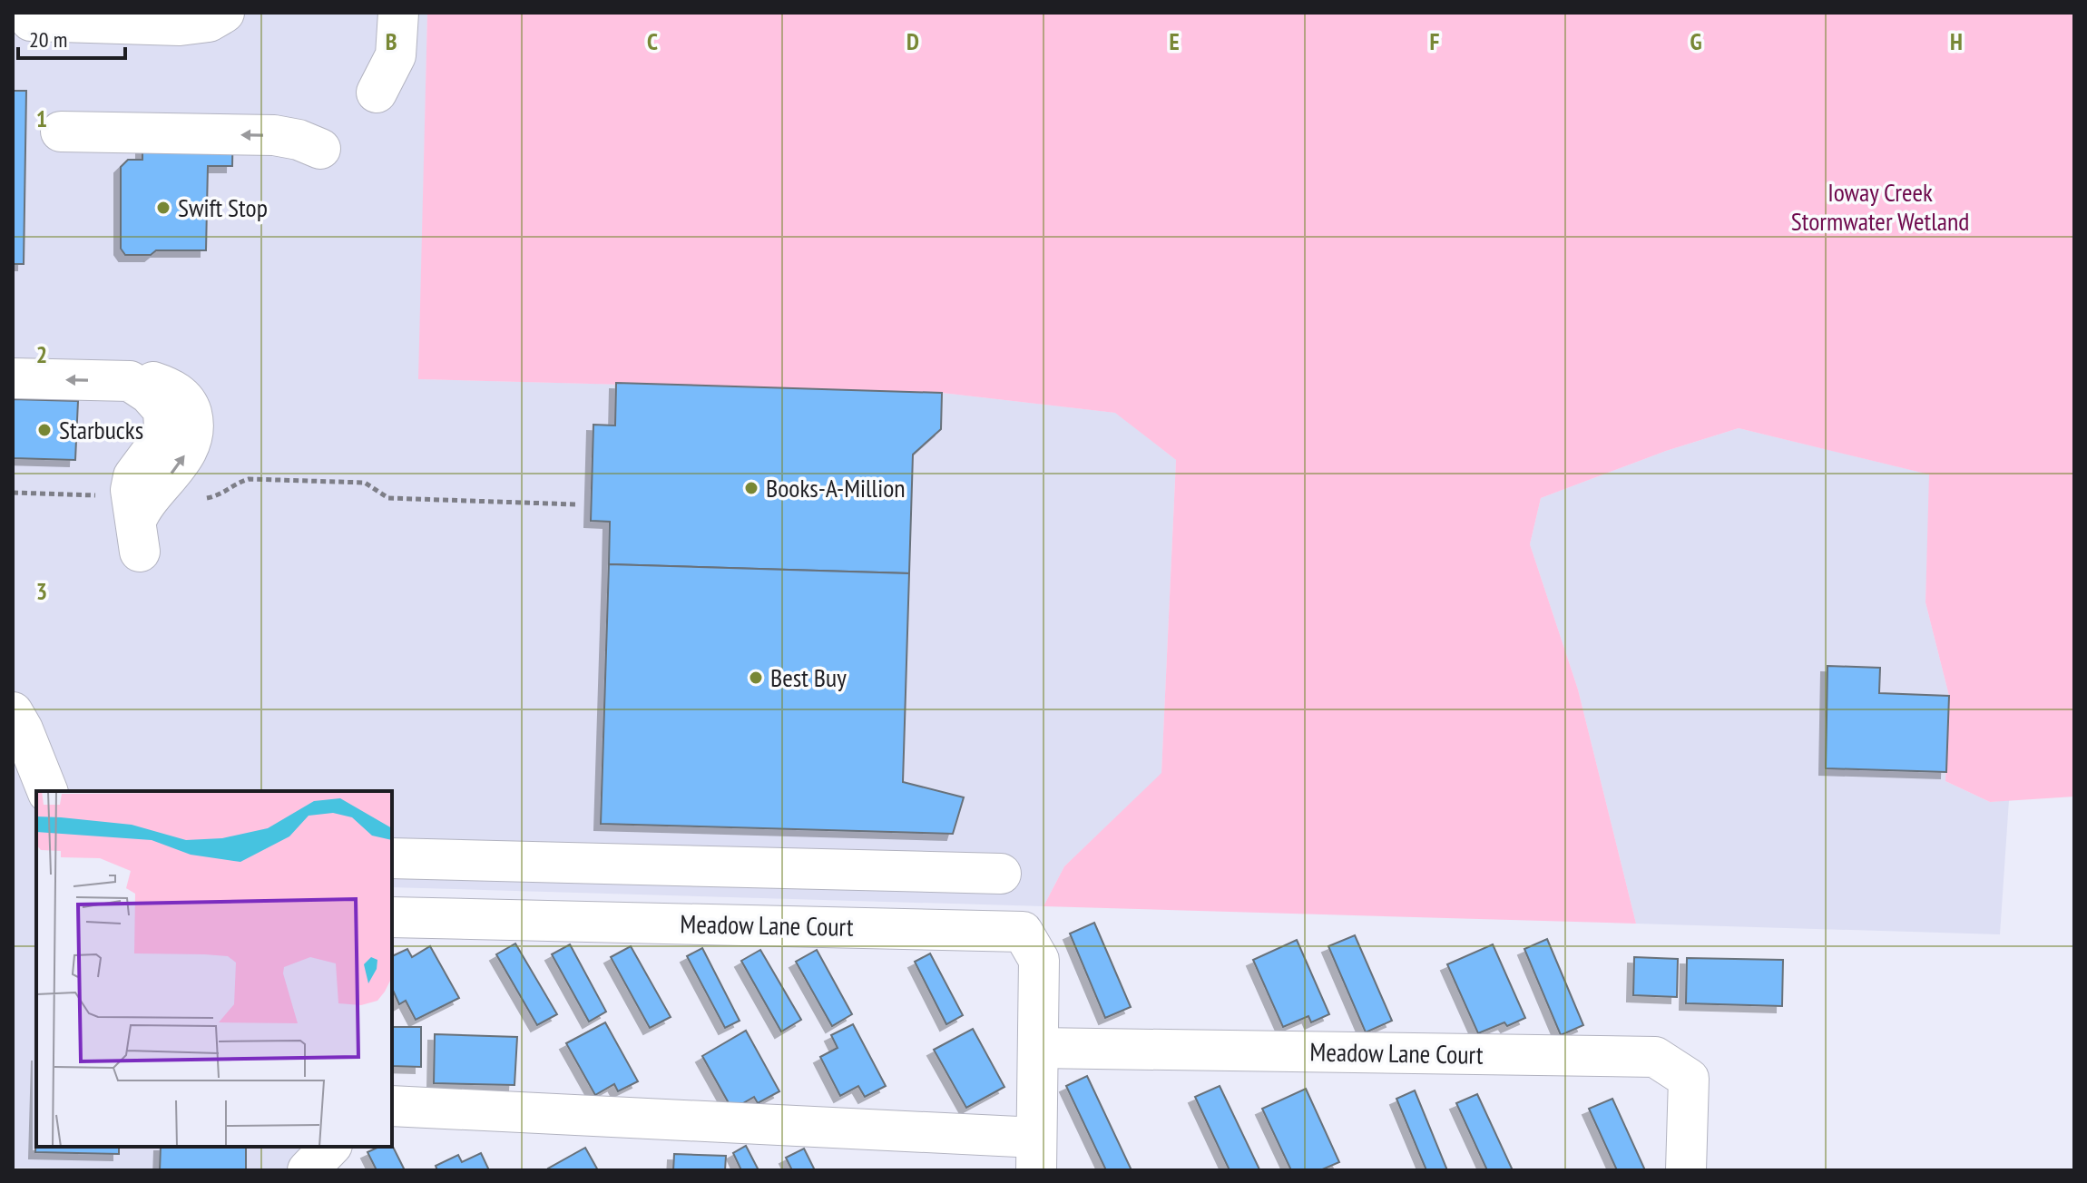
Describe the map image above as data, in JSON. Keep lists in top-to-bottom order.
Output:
{
  "streets": {
    "street": ["Meadow Lane Court"]
  },
  "parks": ["Ioway Creek Stormwater Wetland"],
  "places": [
    "Swift Stop",
    "Starbucks",
    "Books-A-Million",
    "Best Buy"
  ],
  "scale_bar": "20 m",
  "grid": {
    "columns": [
      "B",
      "C",
      "D",
      "E",
      "F",
      "G",
      "H"
    ],
    "rows": ["1", "2", "3"]
  }
}
